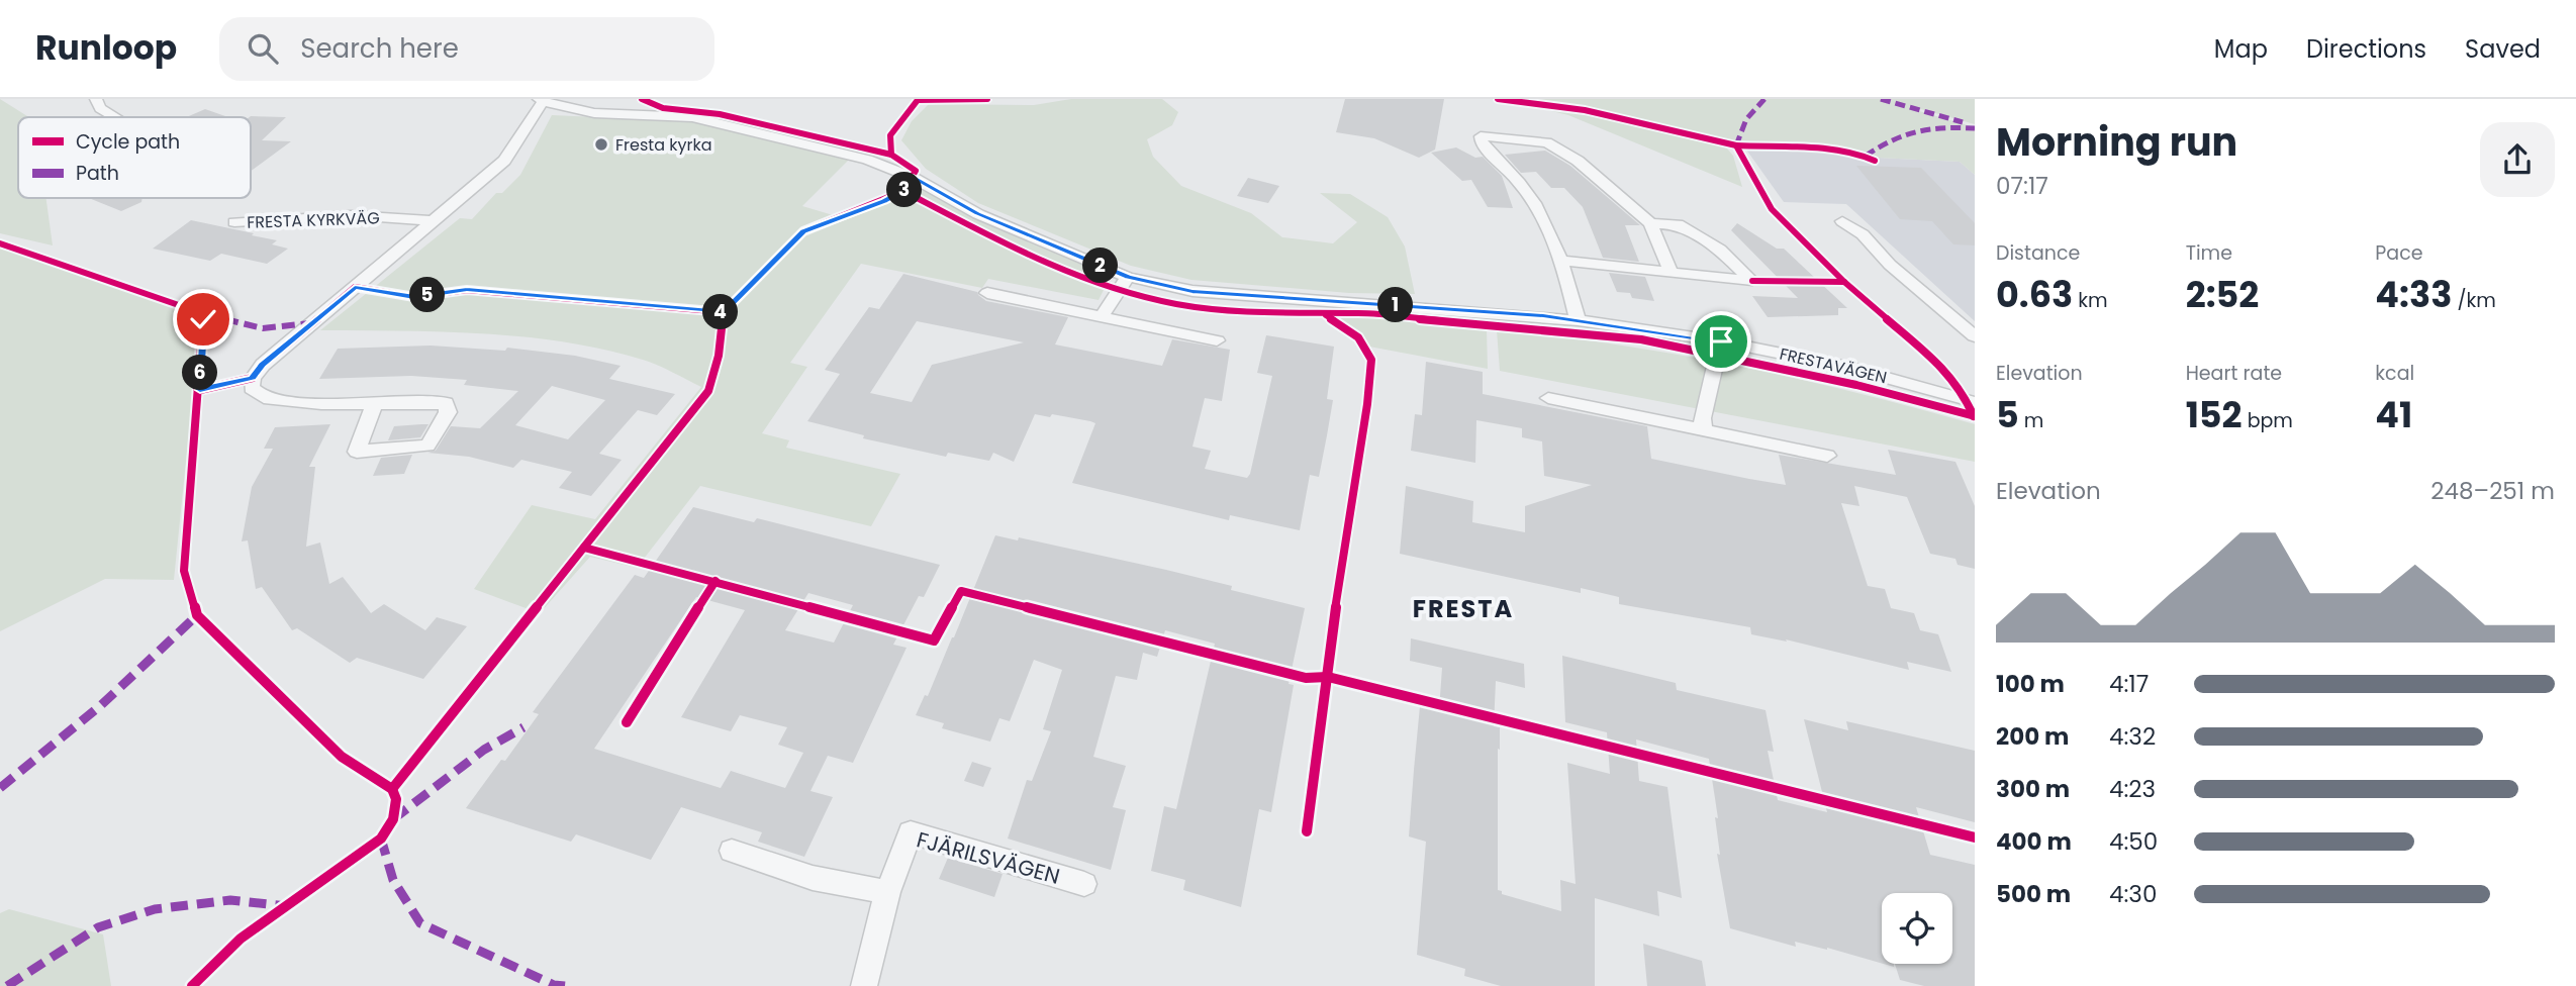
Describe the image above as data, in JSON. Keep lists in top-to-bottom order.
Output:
{
  "streets": {
    "street": ["FRESTA KYRKVÄG", "FRESTAVÄGEN", "FJÄRILSVÄGEN"]
  },
  "districts": ["FRESTA"],
  "places": ["Fresta kyrka"],
  "legend": ["Cycle path", "Path"],
  "page": {
    "header": "Runloop",
    "search": "Search here",
    "nav": ["Map", "Directions", "Saved"],
    "heading": ["Morning run", "07:17"],
    "pins": [
      "3",
      "2",
      "5",
      "1",
      "4",
      "6"
    ],
    "stats": [
      ["Distance", "0.63 km"],
      ["Time", "2:52"],
      ["Pace", "4:33 /km"],
      ["Elevation", "5 m"],
      ["Heart rate", "152 bpm"],
      ["kcal", "41"]
    ],
    "chart": ["Elevation", "248–251 m"],
    "list": [
      {
        "name": "100 m",
        "note": "4:17"
      },
      {
        "name": "200 m",
        "note": "4:32"
      },
      {
        "name": "300 m",
        "note": "4:23"
      },
      {
        "name": "400 m",
        "note": "4:50"
      },
      {
        "name": "500 m",
        "note": "4:30"
      }
    ]
  }
}
